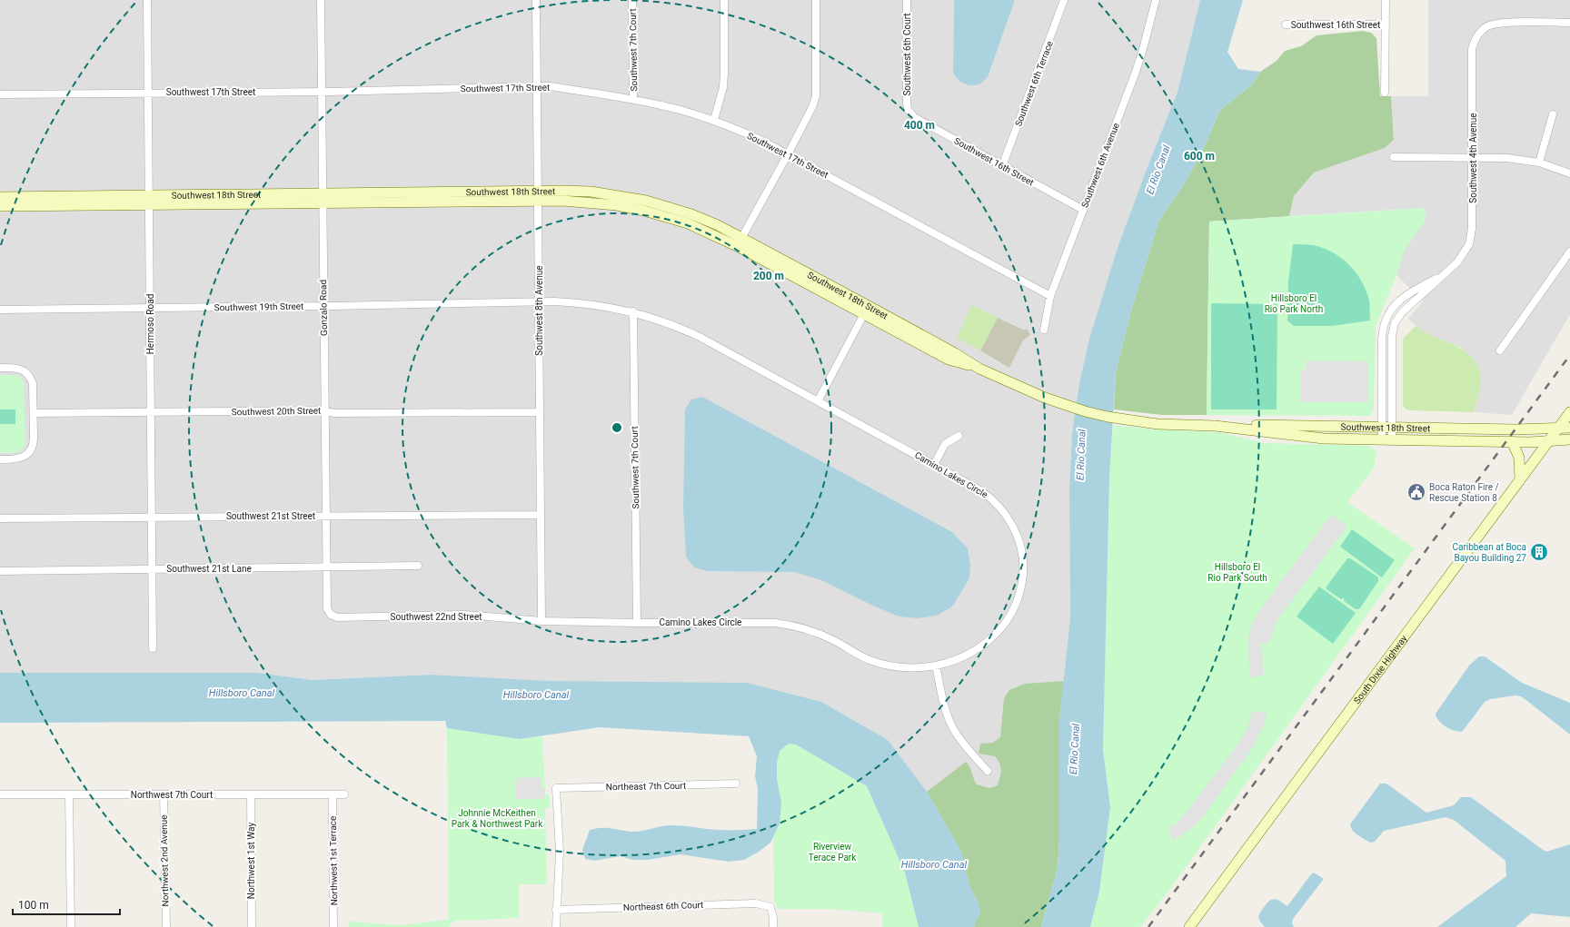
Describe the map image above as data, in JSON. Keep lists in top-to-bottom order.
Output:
{
  "streets": {
    "main road": ["Southwest 18th Street", "South Dixie Highway"],
    "street": [
      "Southwest 16th Street",
      "Southwest 7th Court",
      "Southwest 6th Court",
      "Southwest 6th Terrace",
      "Southwest 17th Street",
      "Southwest 4th Avenue",
      "Southwest 6th Avenue",
      "Southwest 19th Street",
      "Gonzalo Road",
      "Southwest 8th Avenue",
      "Hermoso Road",
      "Southwest 20th Street",
      "Camino Lakes Circle",
      "Southwest 21st Street",
      "Southwest 21st Lane",
      "Southwest 22nd Street",
      "Northeast 7th Court",
      "Northwest 7th Court",
      "Northwest 2nd Avenue",
      "Northwest 1st Way",
      "Northwest 1st Terrace",
      "Northeast 6th Court"
    ]
  },
  "crossings": [
    ["Southwest 16th Street", "Southwest 6th Court"],
    ["Southwest 16th Street", "Southwest 6th Terrace"],
    ["Southwest 16th Street", "Southwest 6th Avenue"],
    ["Southwest 7th Court", "Southwest 17th Street"],
    ["Southwest 7th Court", "Camino Lakes Circle"],
    ["Southwest 17th Street", "Southwest 6th Avenue"],
    ["Southwest 17th Street", "Gonzalo Road"],
    ["Southwest 17th Street", "Southwest 8th Avenue"],
    ["Southwest 17th Street", "Hermoso Road"],
    ["Southwest 4th Avenue", "Southwest 18th Street"],
    ["Southwest 18th Street", "Gonzalo Road"],
    ["Southwest 18th Street", "Southwest 8th Avenue"],
    ["Southwest 18th Street", "Hermoso Road"],
    ["Southwest 18th Street", "South Dixie Highway"],
    ["Southwest 19th Street", "Gonzalo Road"],
    ["Southwest 19th Street", "Southwest 8th Avenue"],
    ["Southwest 19th Street", "Hermoso Road"],
    ["Southwest 19th Street", "Camino Lakes Circle"],
    ["Gonzalo Road", "Southwest 20th Street"],
    ["Gonzalo Road", "Southwest 21st Street"],
    ["Gonzalo Road", "Southwest 21st Lane"],
    ["Gonzalo Road", "Southwest 22nd Street"],
    ["Southwest 8th Avenue", "Southwest 20th Street"],
    ["Southwest 8th Avenue", "Camino Lakes Circle"],
    ["Southwest 8th Avenue", "Southwest 21st Street"],
    ["Southwest 8th Avenue", "Southwest 22nd Street"],
    ["Hermoso Road", "Southwest 20th Street"],
    ["Hermoso Road", "Southwest 21st Street"],
    ["Hermoso Road", "Southwest 21st Lane"],
    ["Camino Lakes Circle", "Southwest 22nd Street"],
    ["Northeast 7th Court", "Northeast 6th Court"],
    ["Northwest 7th Court", "Northwest 2nd Avenue"],
    ["Northwest 7th Court", "Northwest 1st Way"],
    ["Northwest 7th Court", "Northwest 1st Terrace"]
  ],
  "water": ["El Rio Canal", "Hillsboro Canal"],
  "parks": [
    "Hillsboro El Rio Park North",
    "Hillsboro El Rio Park South",
    "Johnnie McKeithen Park & Northwest Park",
    "Riverview Terace Park"
  ],
  "places": {
    "public building": ["Boca Raton Fire / Rescue Station 8"],
    "building": ["Caribbean at Boca Bayou Building 27"]
  },
  "scale_bar": "100 m",
  "rings": ["400 m", "600 m", "200 m"]
}
